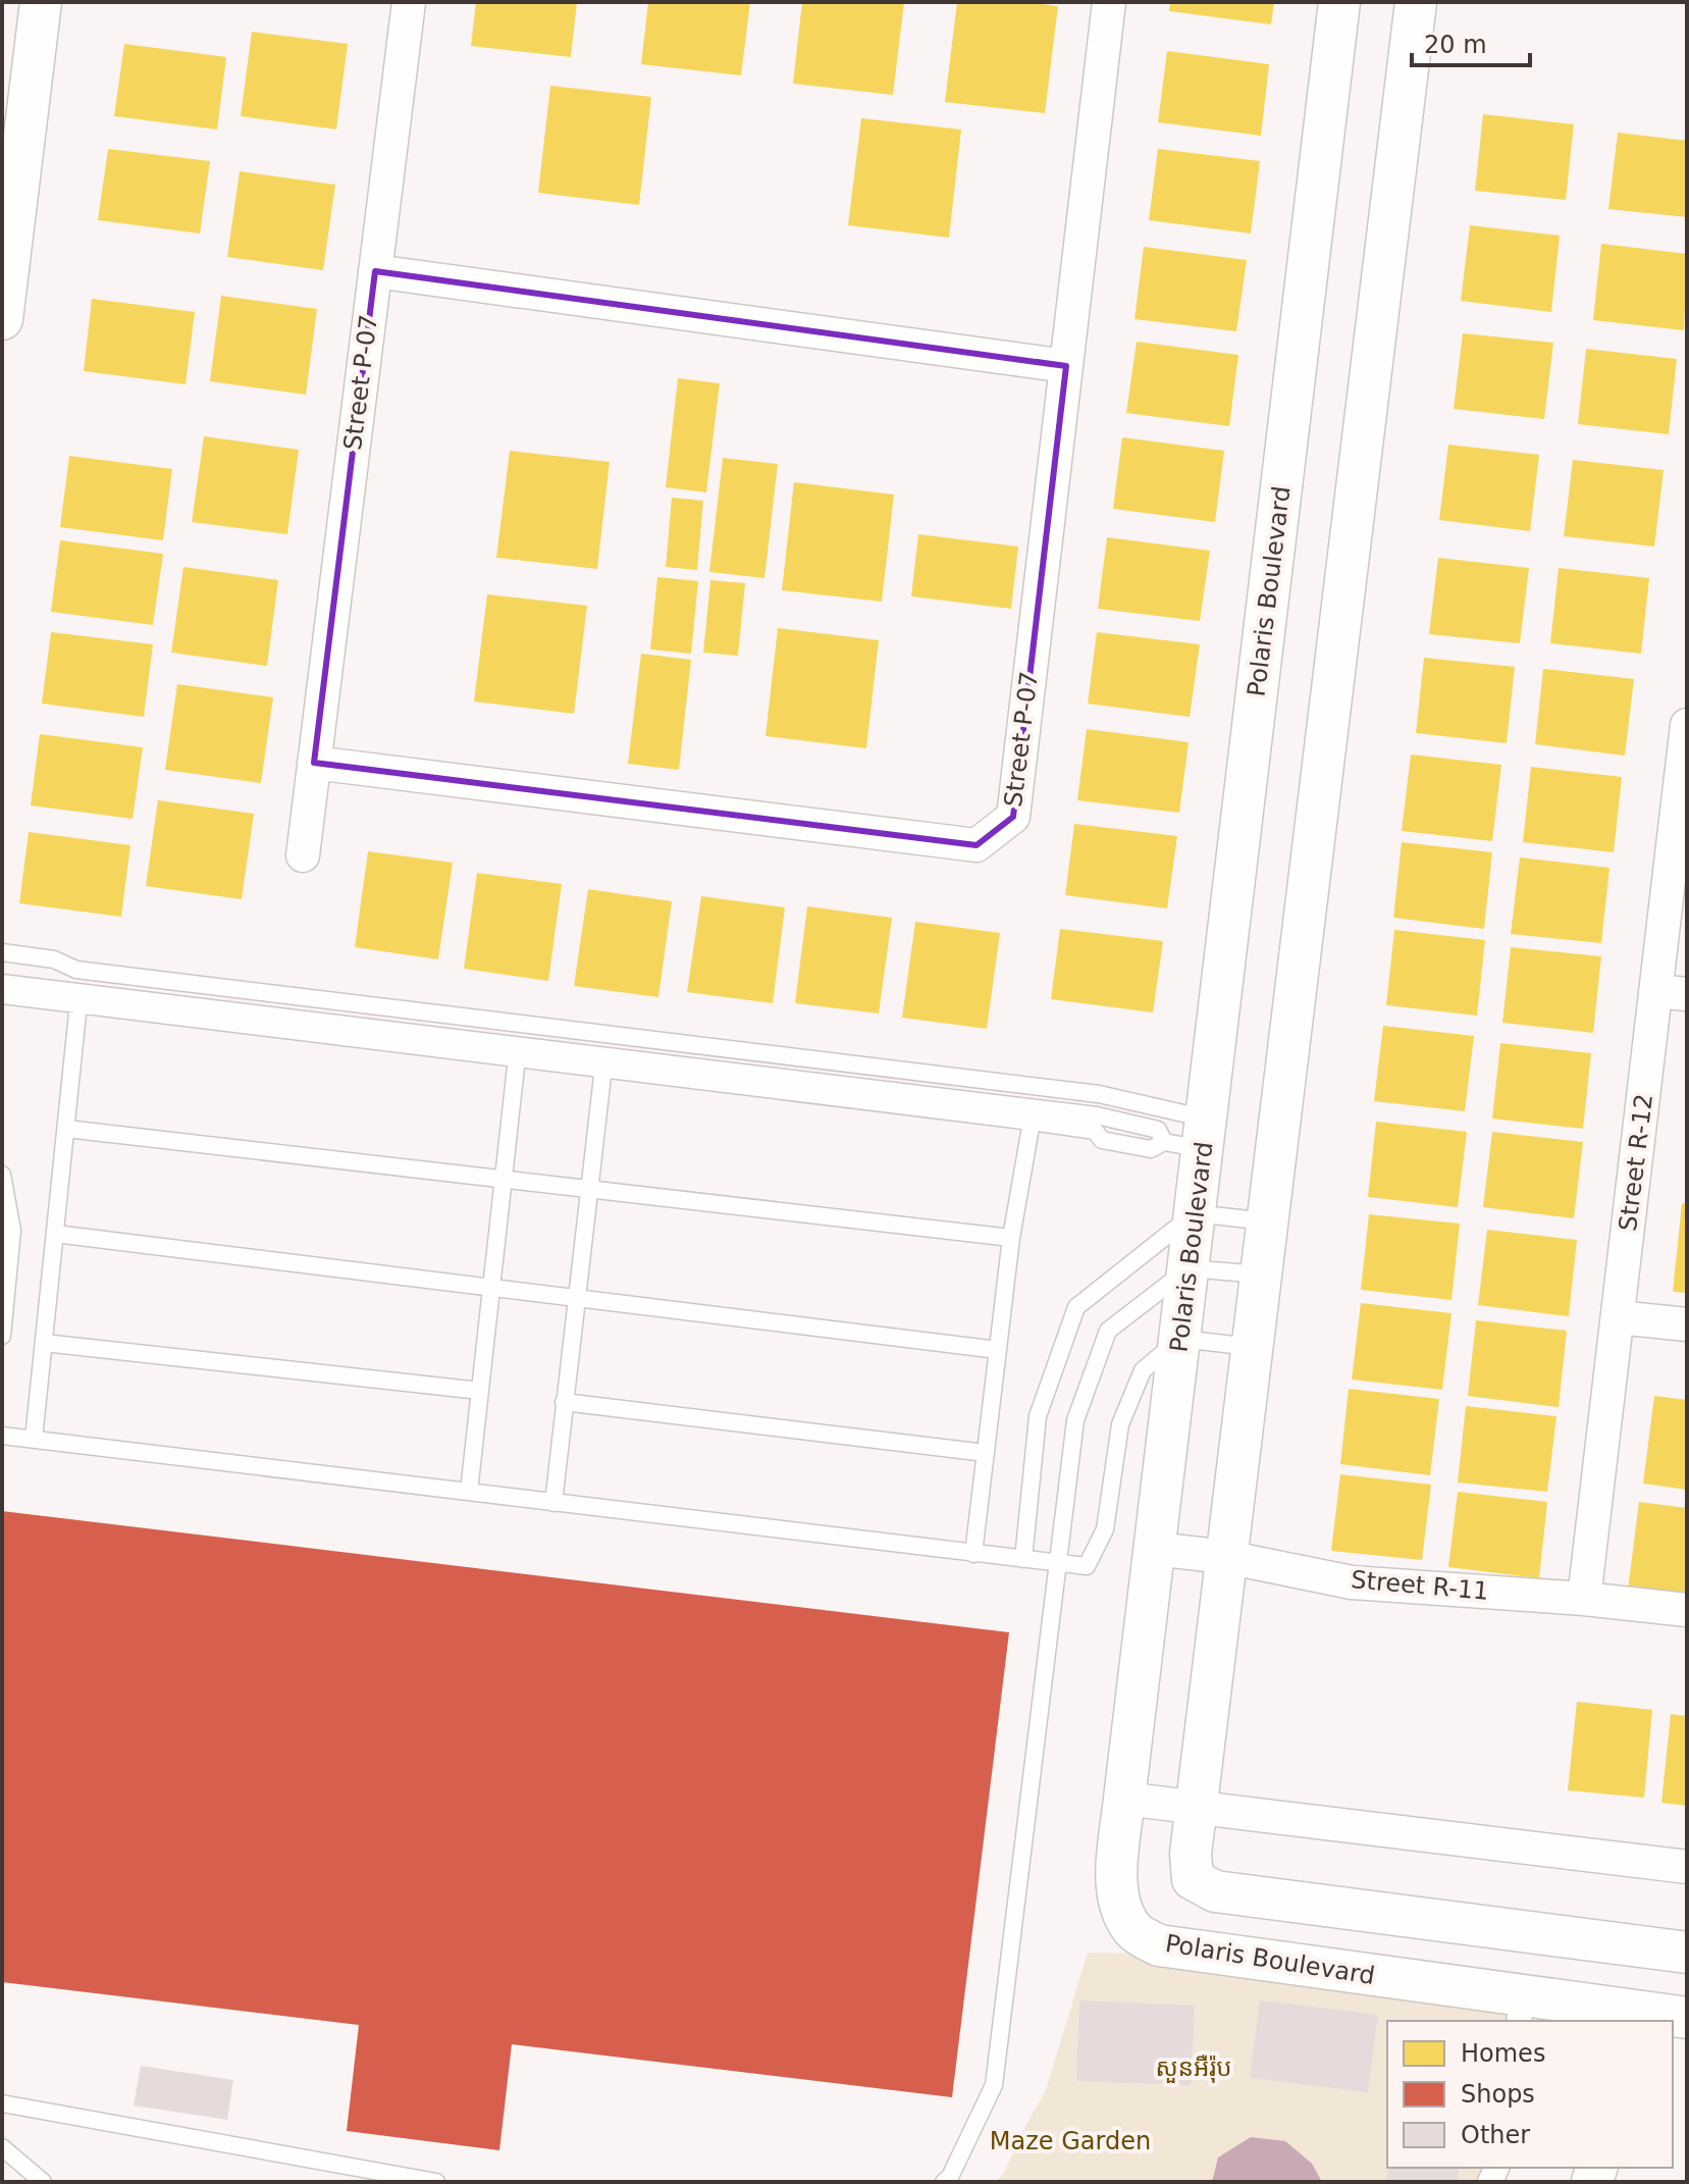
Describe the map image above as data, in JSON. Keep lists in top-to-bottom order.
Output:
{
  "streets": {
    "street": [
      "Street P-07",
      "Polaris Boulevard",
      "Street R-12",
      "Street R-11"
    ]
  },
  "crossings": [
    ["Polaris Boulevard", "Street R-11"],
    ["Street R-12", "Street R-11"]
  ],
  "parks": ["សួនអឺរ៉ុប", "Maze Garden"],
  "legend": ["Homes", "Shops", "Other"],
  "scale_bar": "20 m"
}
